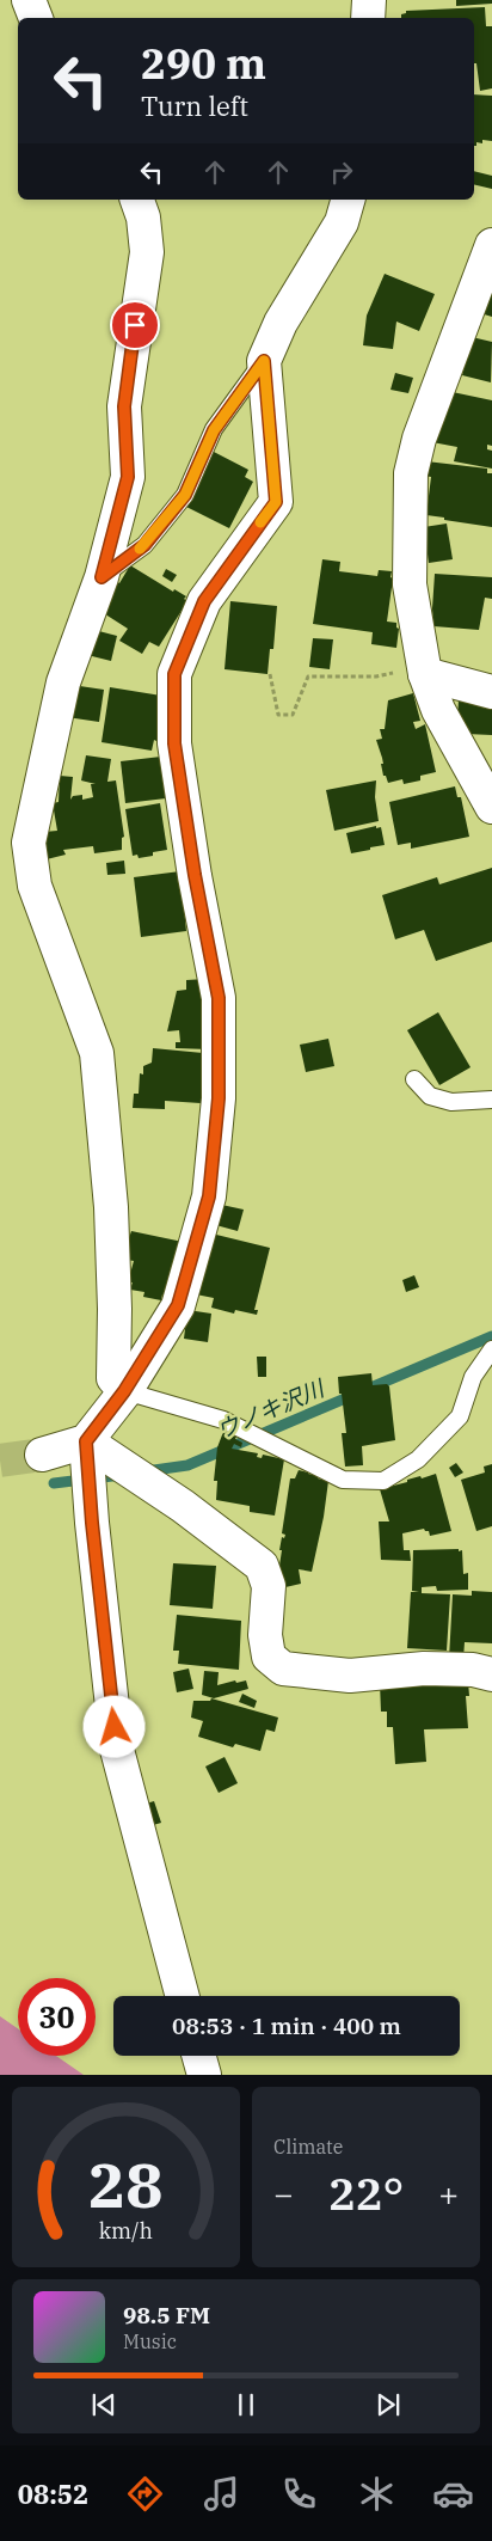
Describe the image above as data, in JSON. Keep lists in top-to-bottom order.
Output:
{
  "water": ["ウノキ沢川"],
  "page": {
    "turn": ["290 m", "Turn left"],
    "limit": "30",
    "trip": "08:53 · 1 min · 400 m",
    "tile": "Climate",
    "heat": ["−", "22°", "+"],
    "song": ["98.5 FM", "Music"],
    "tabs": "08:52",
    "gauge": ["28", "km/h"]
  }
}
